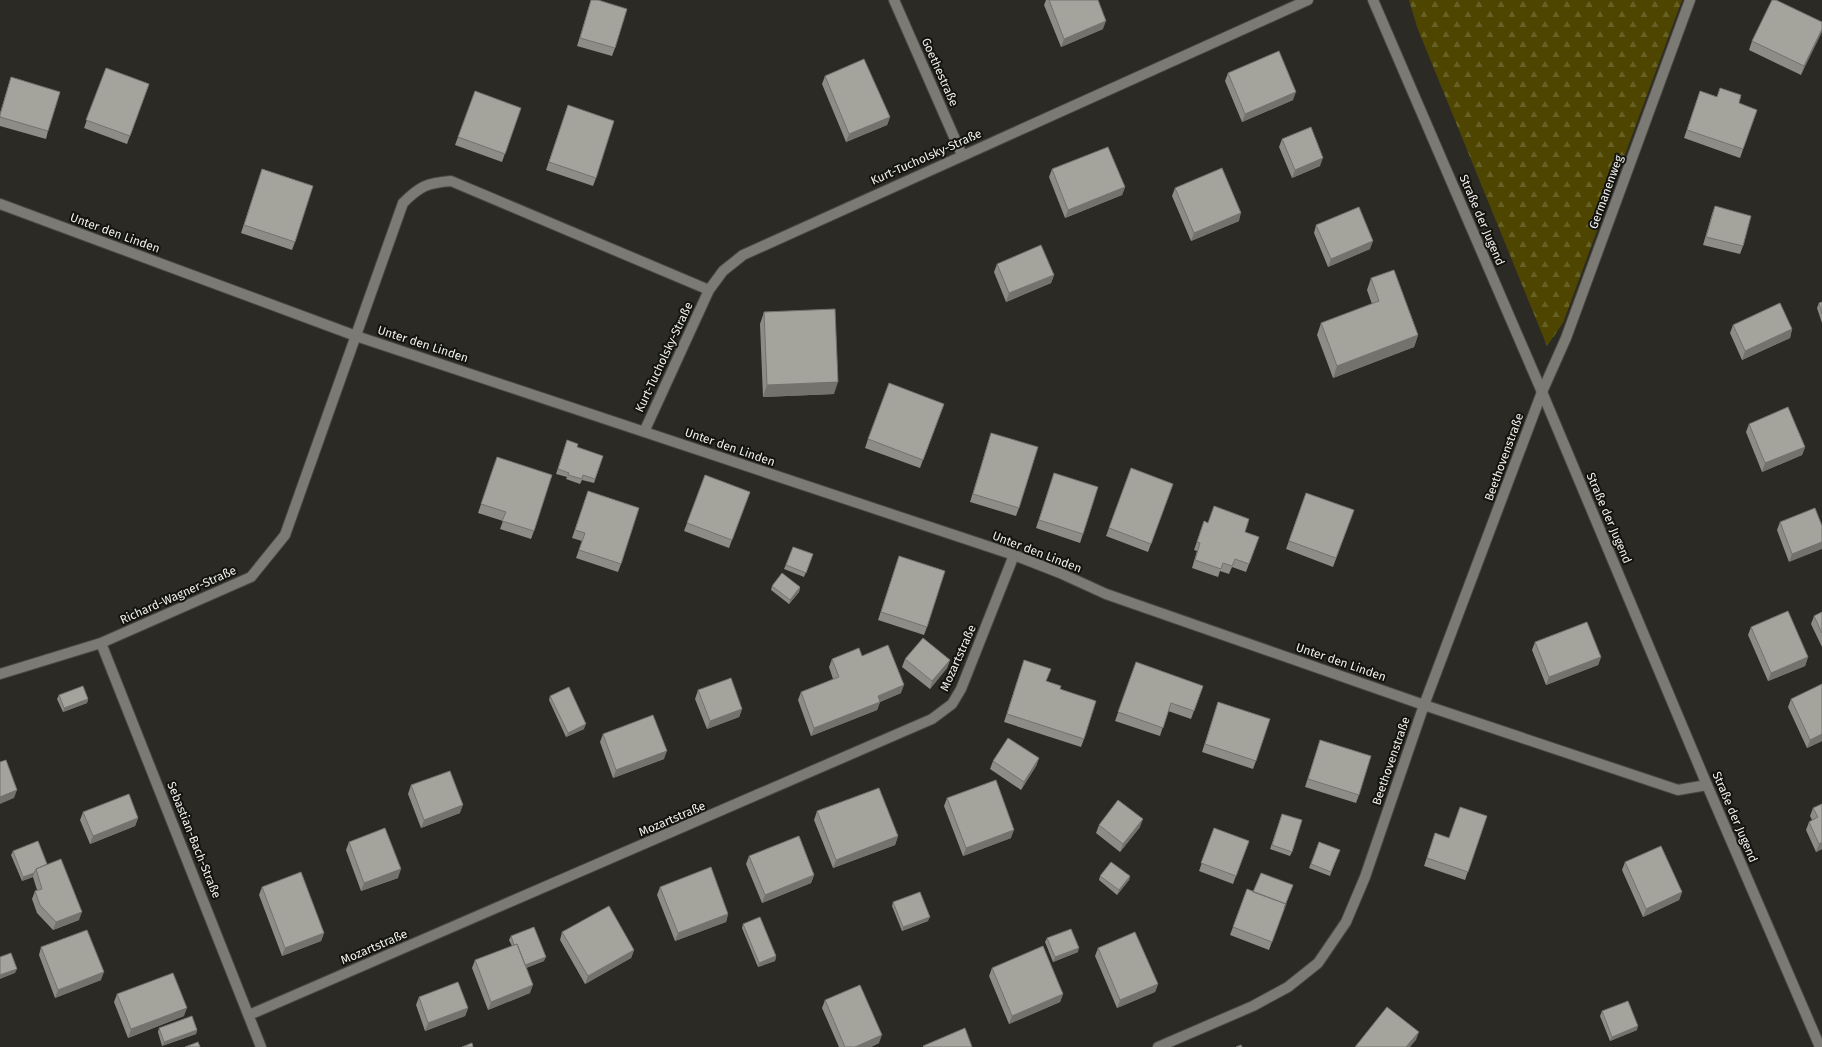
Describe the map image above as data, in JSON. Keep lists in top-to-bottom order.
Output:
{
  "streets": {
    "street": [
      "Goethestraße",
      "Kurt-Tucholsky-Straße",
      "Germanenweg",
      "Straße der Jugend",
      "Unter den Linden",
      "Beethovenstraße",
      "Richard-Wagner-Straße",
      "Mozartstraße",
      "Sebastian-Bach-Straße"
    ]
  },
  "crossings": [
    ["Goethestraße", "Kurt-Tucholsky-Straße"],
    ["Kurt-Tucholsky-Straße", "Unter den Linden"],
    ["Germanenweg", "Straße der Jugend"],
    ["Germanenweg", "Beethovenstraße"],
    ["Straße der Jugend", "Unter den Linden"],
    ["Straße der Jugend", "Beethovenstraße"],
    ["Unter den Linden", "Beethovenstraße"],
    ["Unter den Linden", "Richard-Wagner-Straße"],
    ["Unter den Linden", "Mozartstraße"],
    ["Richard-Wagner-Straße", "Sebastian-Bach-Straße"],
    ["Mozartstraße", "Sebastian-Bach-Straße"]
  ]
}
